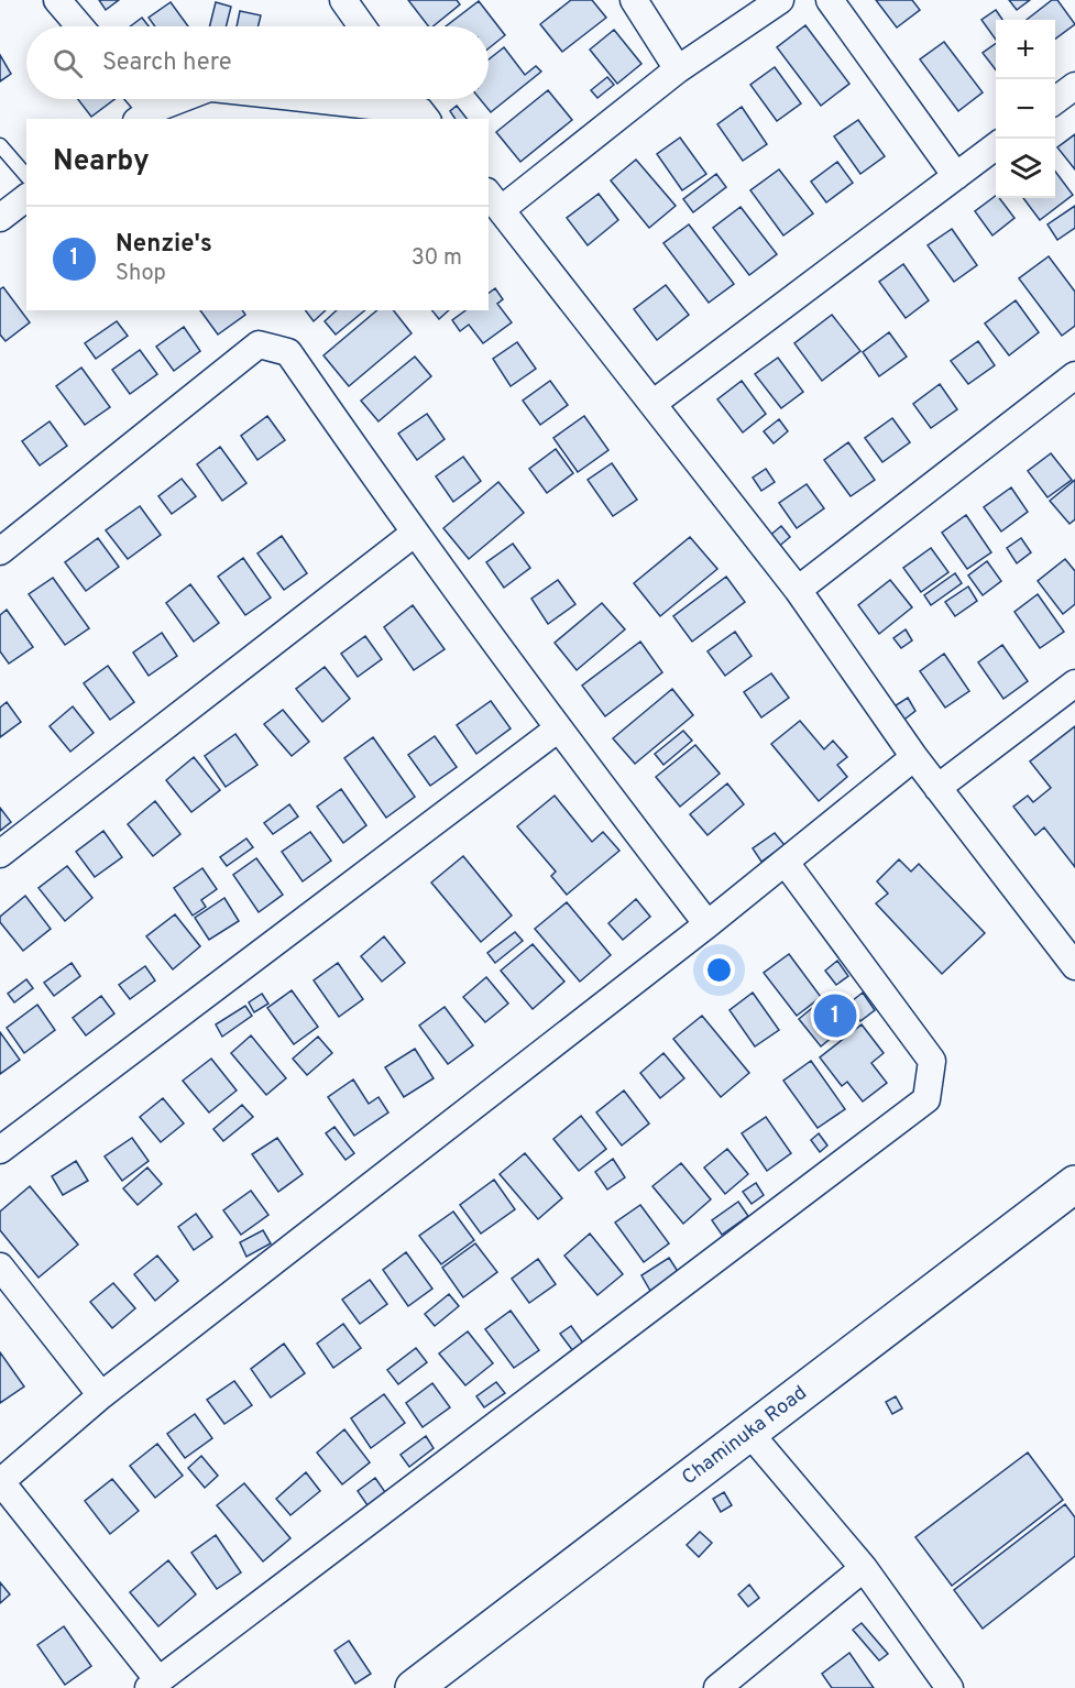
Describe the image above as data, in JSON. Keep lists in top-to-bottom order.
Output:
{
  "streets": {
    "main road": ["Chaminuka Road"]
  },
  "page": {
    "map_buttons": ["+", "−"],
    "search": "Search here",
    "heading": "Nearby",
    "list": [
      {
        "mark": "1",
        "name": "Nenzie's",
        "note": "Shop",
        "value": "30 m"
      }
    ],
    "pins": "1"
  }
}
